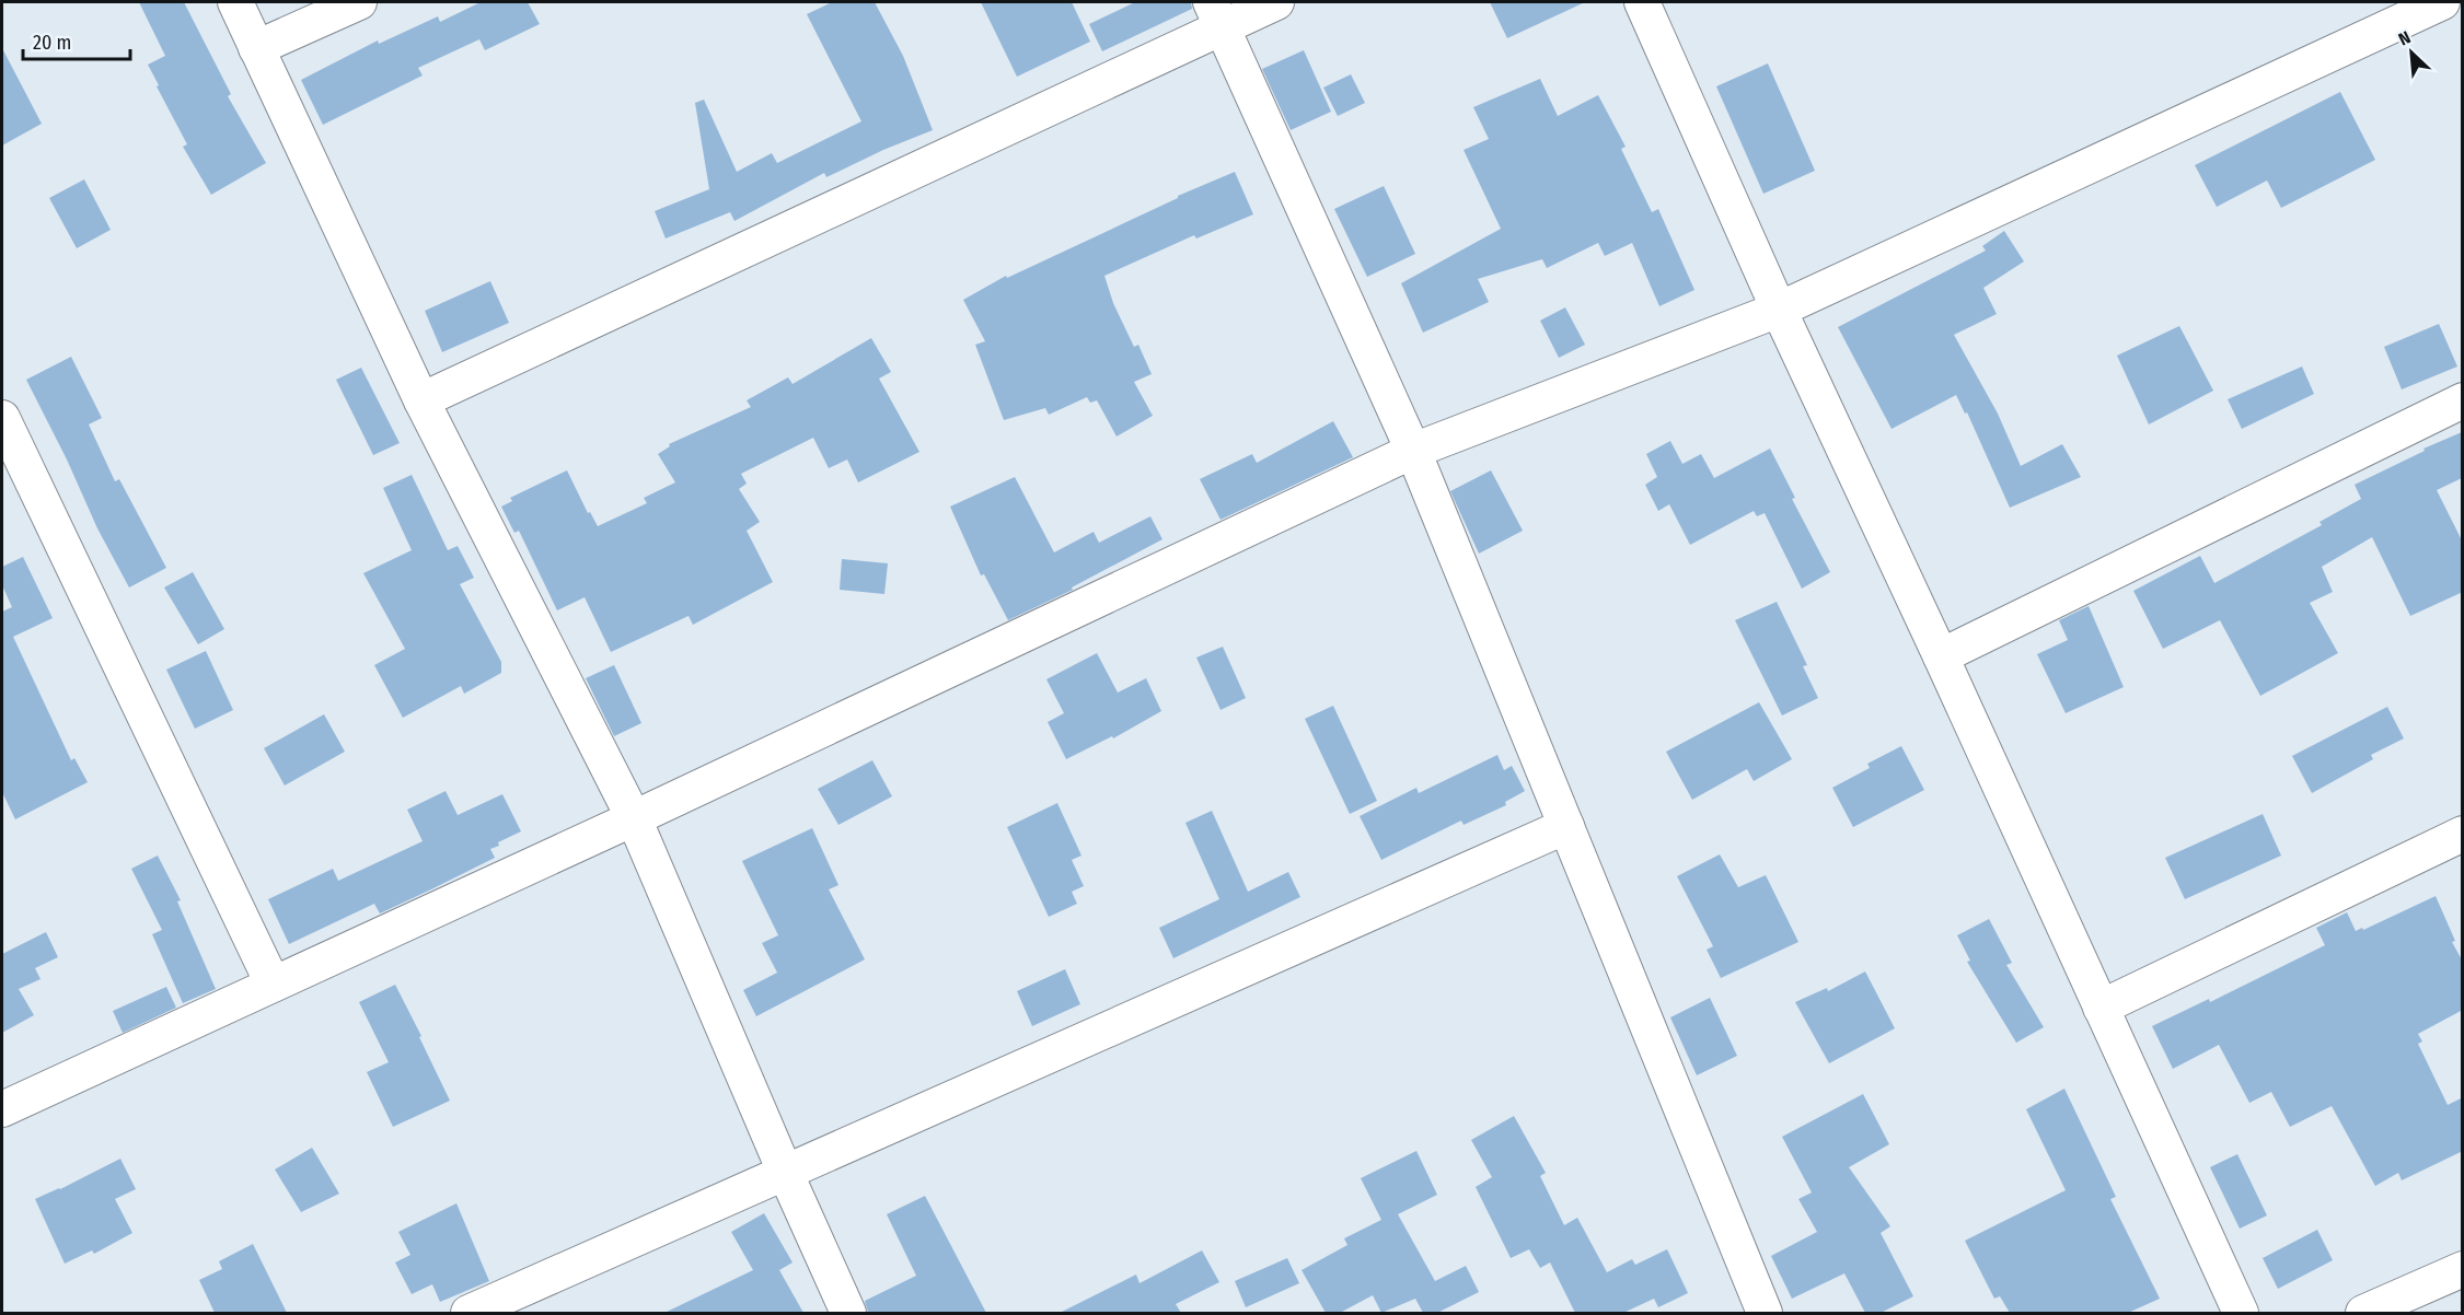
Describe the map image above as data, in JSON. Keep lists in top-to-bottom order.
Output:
{
  "scale_bar": "20 m",
  "north": "top left"
}
